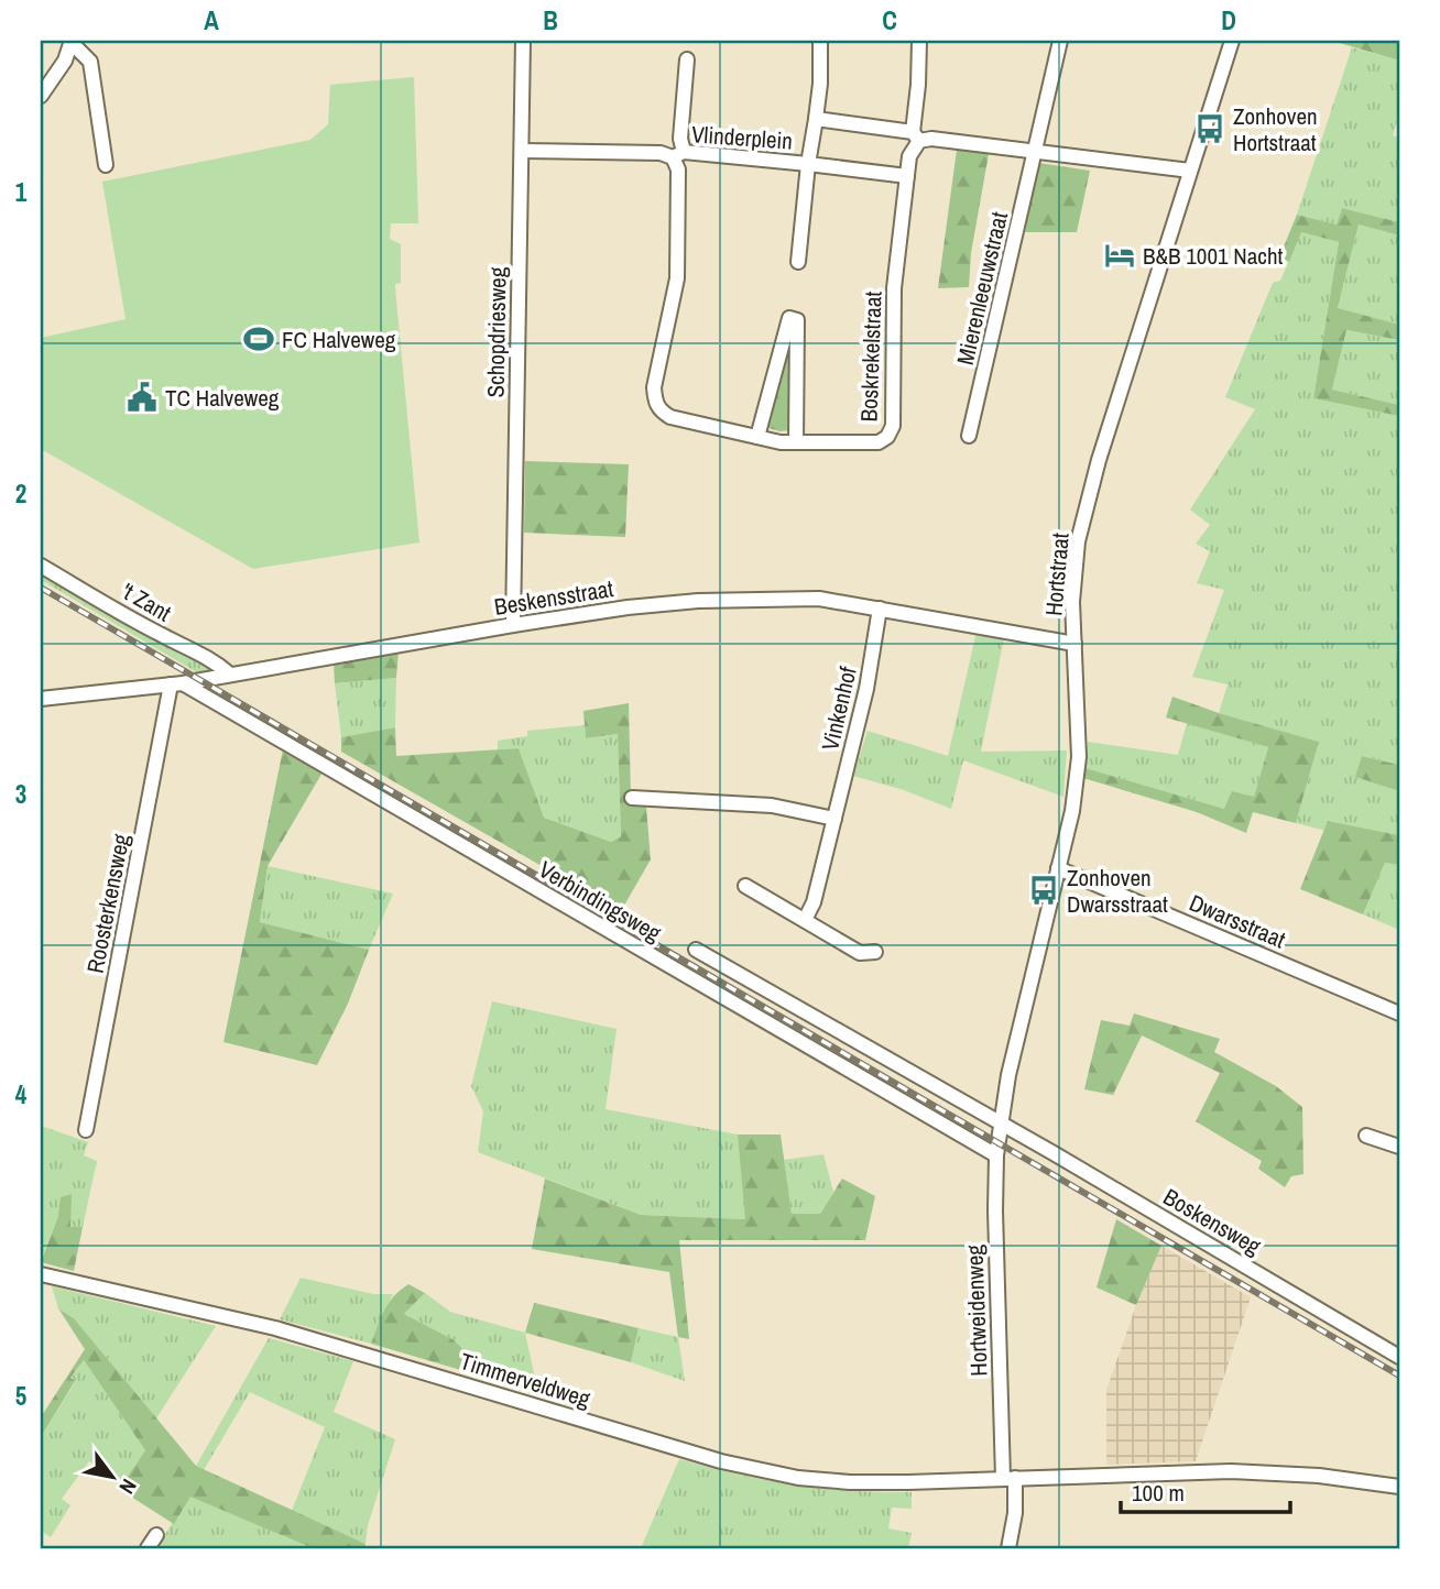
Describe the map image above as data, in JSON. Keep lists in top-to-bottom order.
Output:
{
  "streets": {
    "street": [
      "Vlinderplein",
      "Mierenleeuwstraat",
      "Schopdriesweg",
      "Boskrekelstraat",
      "Hortstraat",
      "Beskensstraat",
      "'t Zant",
      "Vinkenhof",
      "Verbindingsweg",
      "Roosterkensweg",
      "Dwarsstraat",
      "Boskensweg",
      "Hortweidenweg",
      "Timmerveldweg"
    ]
  },
  "crossings": [
    ["Vlinderplein", "Boskrekelstraat"],
    ["Schopdriesweg", "Beskensstraat"],
    ["Hortstraat", "Beskensstraat"],
    ["Hortstraat", "Verbindingsweg"],
    ["Hortstraat", "Dwarsstraat"],
    ["Hortstraat", "Boskensweg"],
    ["Hortstraat", "Hortweidenweg"],
    ["Beskensstraat", "'t Zant"],
    ["Beskensstraat", "Vinkenhof"],
    ["Beskensstraat", "Verbindingsweg"],
    ["Beskensstraat", "Roosterkensweg"],
    ["Verbindingsweg", "Roosterkensweg"],
    ["Verbindingsweg", "Hortweidenweg"],
    ["Hortweidenweg", "Timmerveldweg"]
  ],
  "places": {
    "bus stop": ["Zonhoven Hortstraat", "Zonhoven Dwarsstraat"],
    "hotel": ["B&B 1001 Nacht"],
    "sports": ["FC Halveweg"],
    "public building": ["TC Halveweg"]
  },
  "scale_bar": "100 m",
  "north": "bottom right",
  "grid": {
    "columns": [
      "A",
      "B",
      "C",
      "D"
    ],
    "rows": [
      "1",
      "2",
      "3",
      "4",
      "5"
    ]
  }
}
